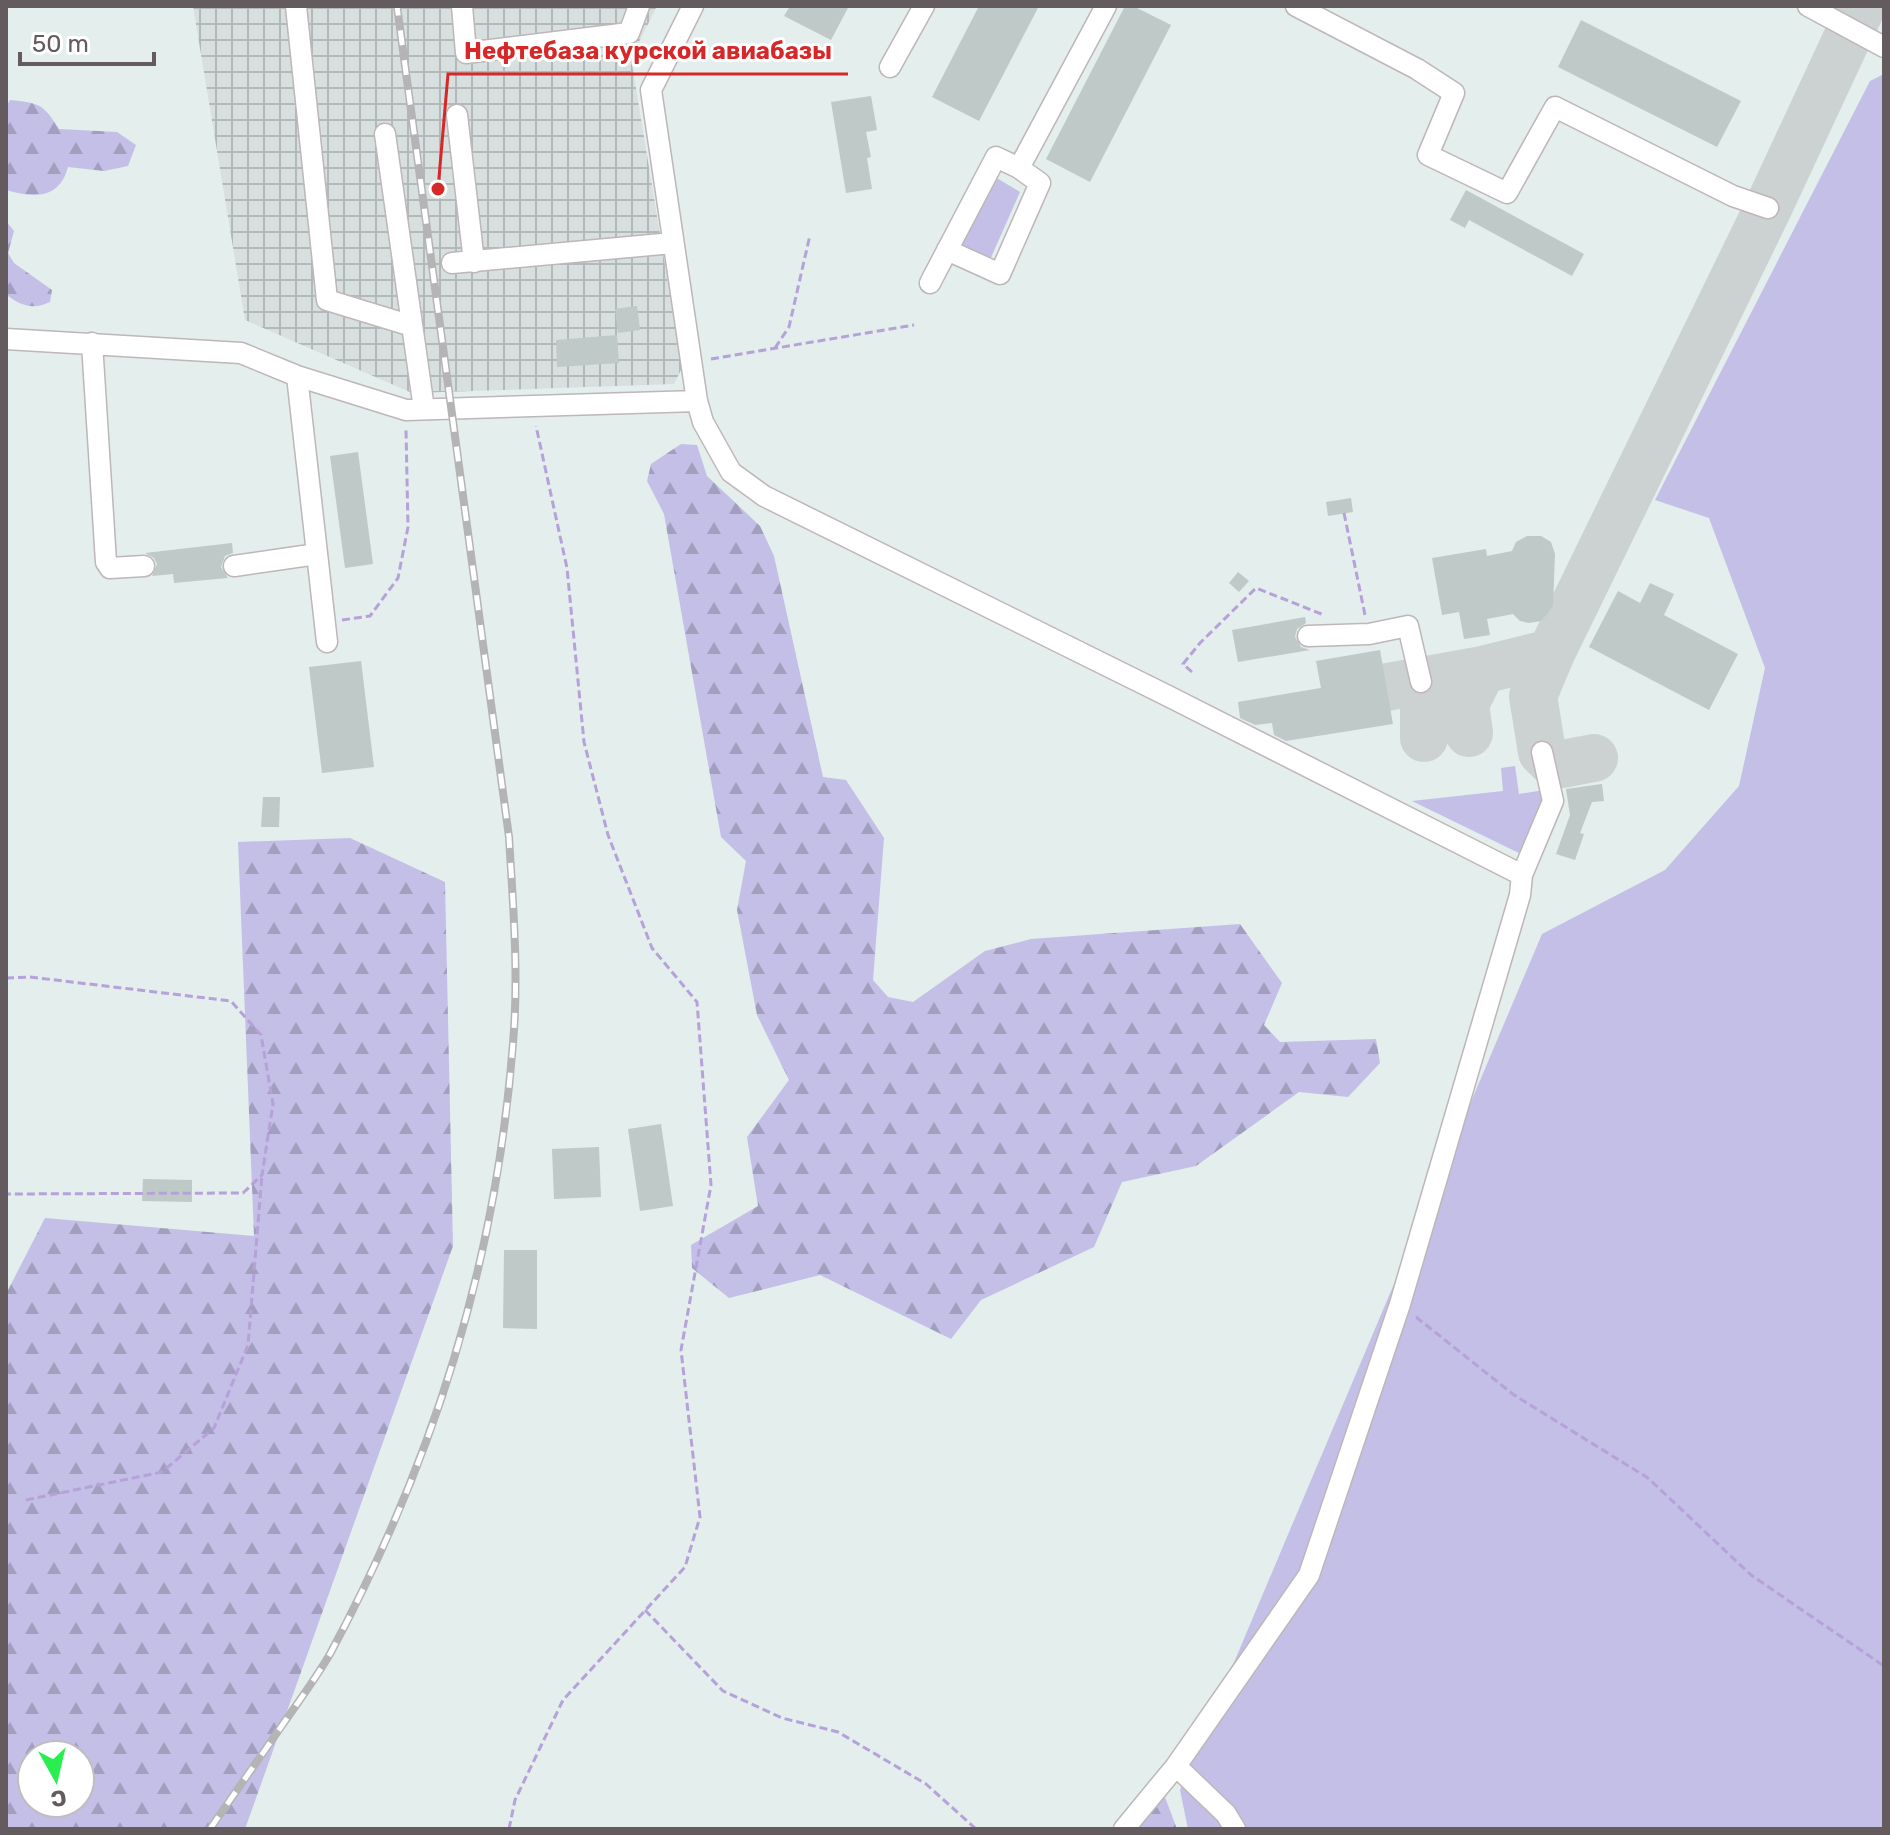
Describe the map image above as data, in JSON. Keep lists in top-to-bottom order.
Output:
{
  "places": ["Нефтебаза курской авиабазы"],
  "scale_bar": "50 m",
  "north": "bottom"
}
